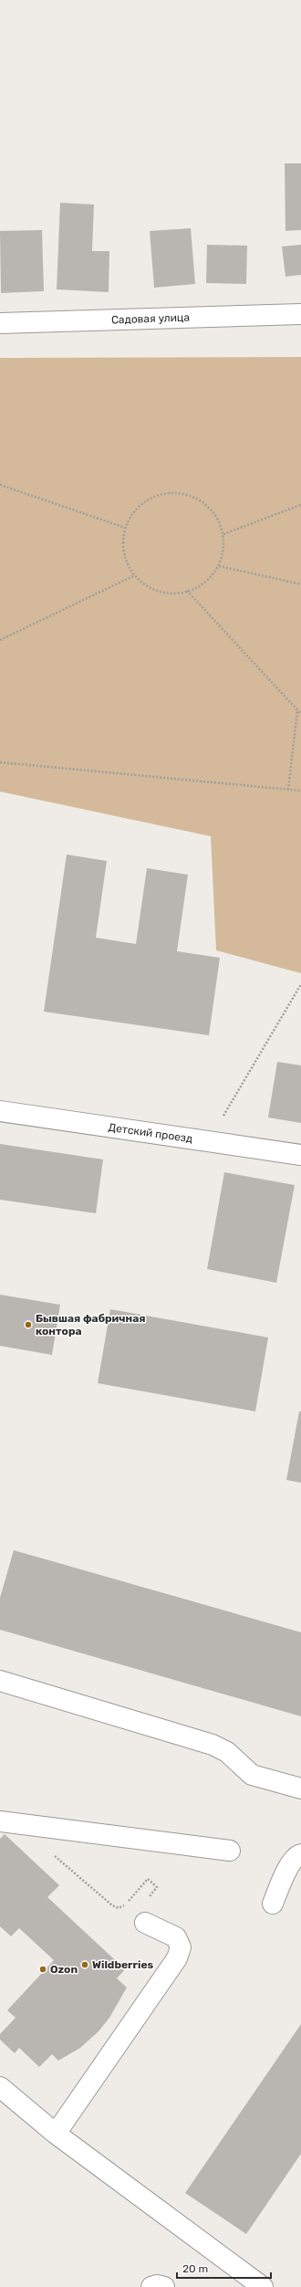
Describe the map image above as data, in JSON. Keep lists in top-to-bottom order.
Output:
{
  "streets": {
    "street": ["Садовая улица", "Детский проезд"]
  },
  "places": ["Бывшая фабричная контора", "Wildberries", "Ozon"],
  "scale_bar": "20 m"
}
